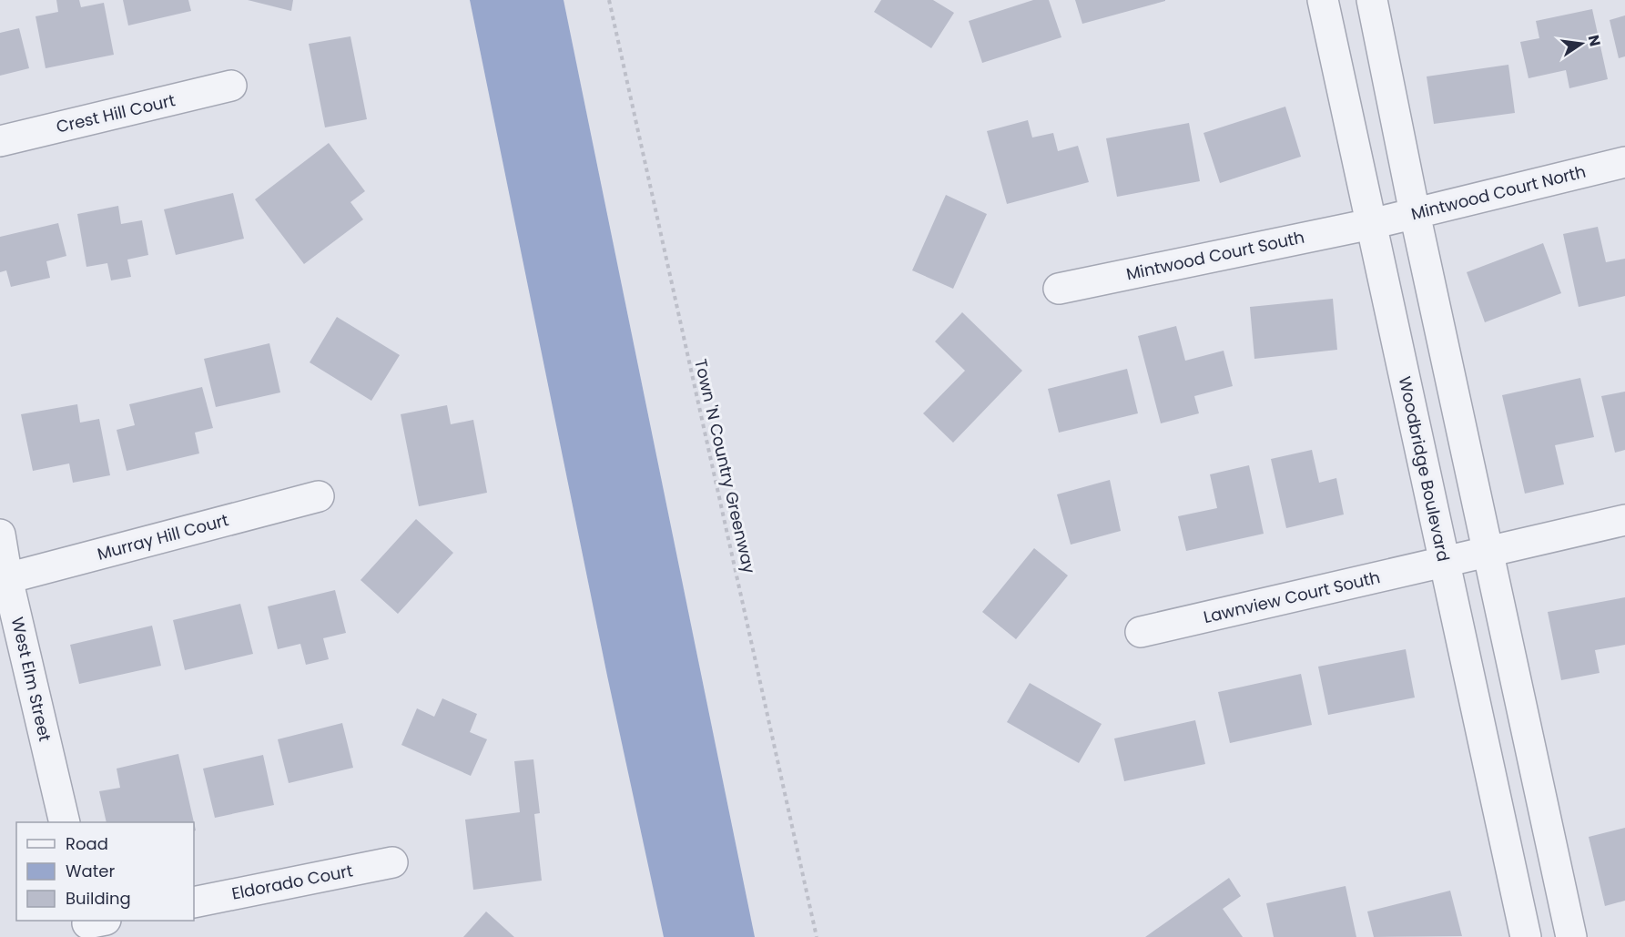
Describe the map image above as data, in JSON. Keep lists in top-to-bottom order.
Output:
{
  "streets": {
    "street": [
      "Crest Hill Court",
      "Mintwood Court North",
      "Mintwood Court South",
      "Woodbridge Boulevard",
      "Murray Hill Court",
      "Lawnview Court South",
      "West Elm Street",
      "Eldorado Court"
    ],
    "path": ["Town 'N Country Greenway"]
  },
  "crossings": [
    ["Mintwood Court North", "Mintwood Court South"],
    ["Mintwood Court North", "Woodbridge Boulevard"],
    ["Mintwood Court South", "Woodbridge Boulevard"],
    ["Woodbridge Boulevard", "Lawnview Court South"],
    ["Murray Hill Court", "West Elm Street"]
  ],
  "legend": ["Road", "Water", "Building"],
  "north": "right"
}
